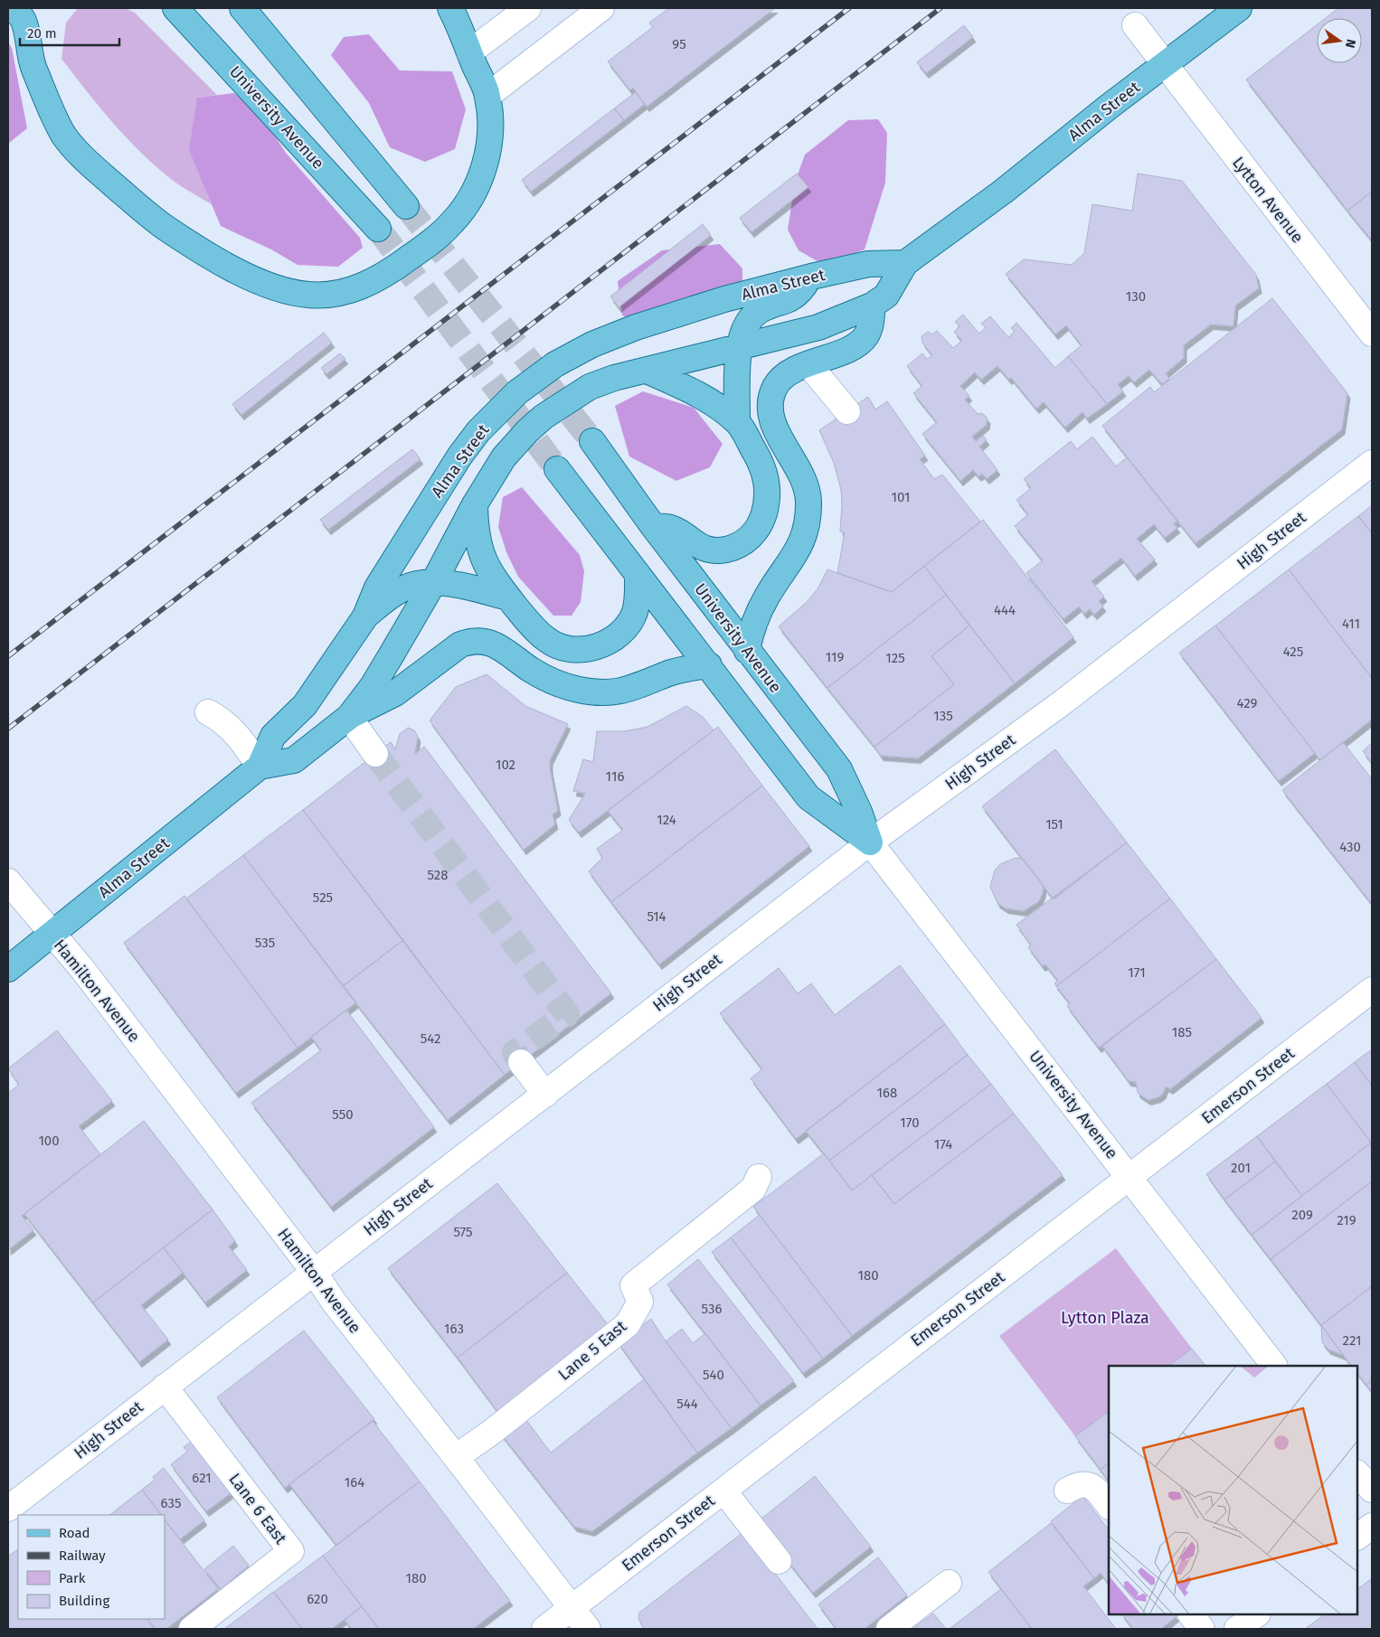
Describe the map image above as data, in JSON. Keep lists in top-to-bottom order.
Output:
{
  "streets": {
    "main road": ["Alma Street", "University Avenue"],
    "street": [
      "Lytton Avenue",
      "High Street",
      "Hamilton Avenue",
      "Emerson Street",
      "Lane 5 East",
      "Lane 6 East"
    ]
  },
  "crossings": [
    ["Alma Street", "Lytton Avenue"],
    ["Alma Street", "Hamilton Avenue"],
    ["University Avenue", "High Street"],
    ["University Avenue", "Emerson Street"],
    ["High Street", "Hamilton Avenue"],
    ["High Street", "Lane 6 East"],
    ["Hamilton Avenue", "Emerson Street"],
    ["Hamilton Avenue", "Lane 5 East"]
  ],
  "parks": ["Lytton Plaza"],
  "house_numbers": [
    "95",
    "130",
    "101",
    "444",
    "411",
    "425",
    "119",
    "125",
    "429",
    "135",
    "102",
    "116",
    "124",
    "151",
    "430",
    "528",
    "525",
    "514",
    "535",
    "171",
    "185",
    "542",
    "168",
    "550",
    "170",
    "100",
    "174",
    "201",
    "209",
    "219",
    "575",
    "180",
    "536",
    "163",
    "221",
    "540",
    "544",
    "621",
    "164",
    "635",
    "180",
    "620"
  ],
  "legend": [
    "Road",
    "Railway",
    "Park",
    "Building"
  ],
  "scale_bar": "20 m",
  "north": "right"
}
